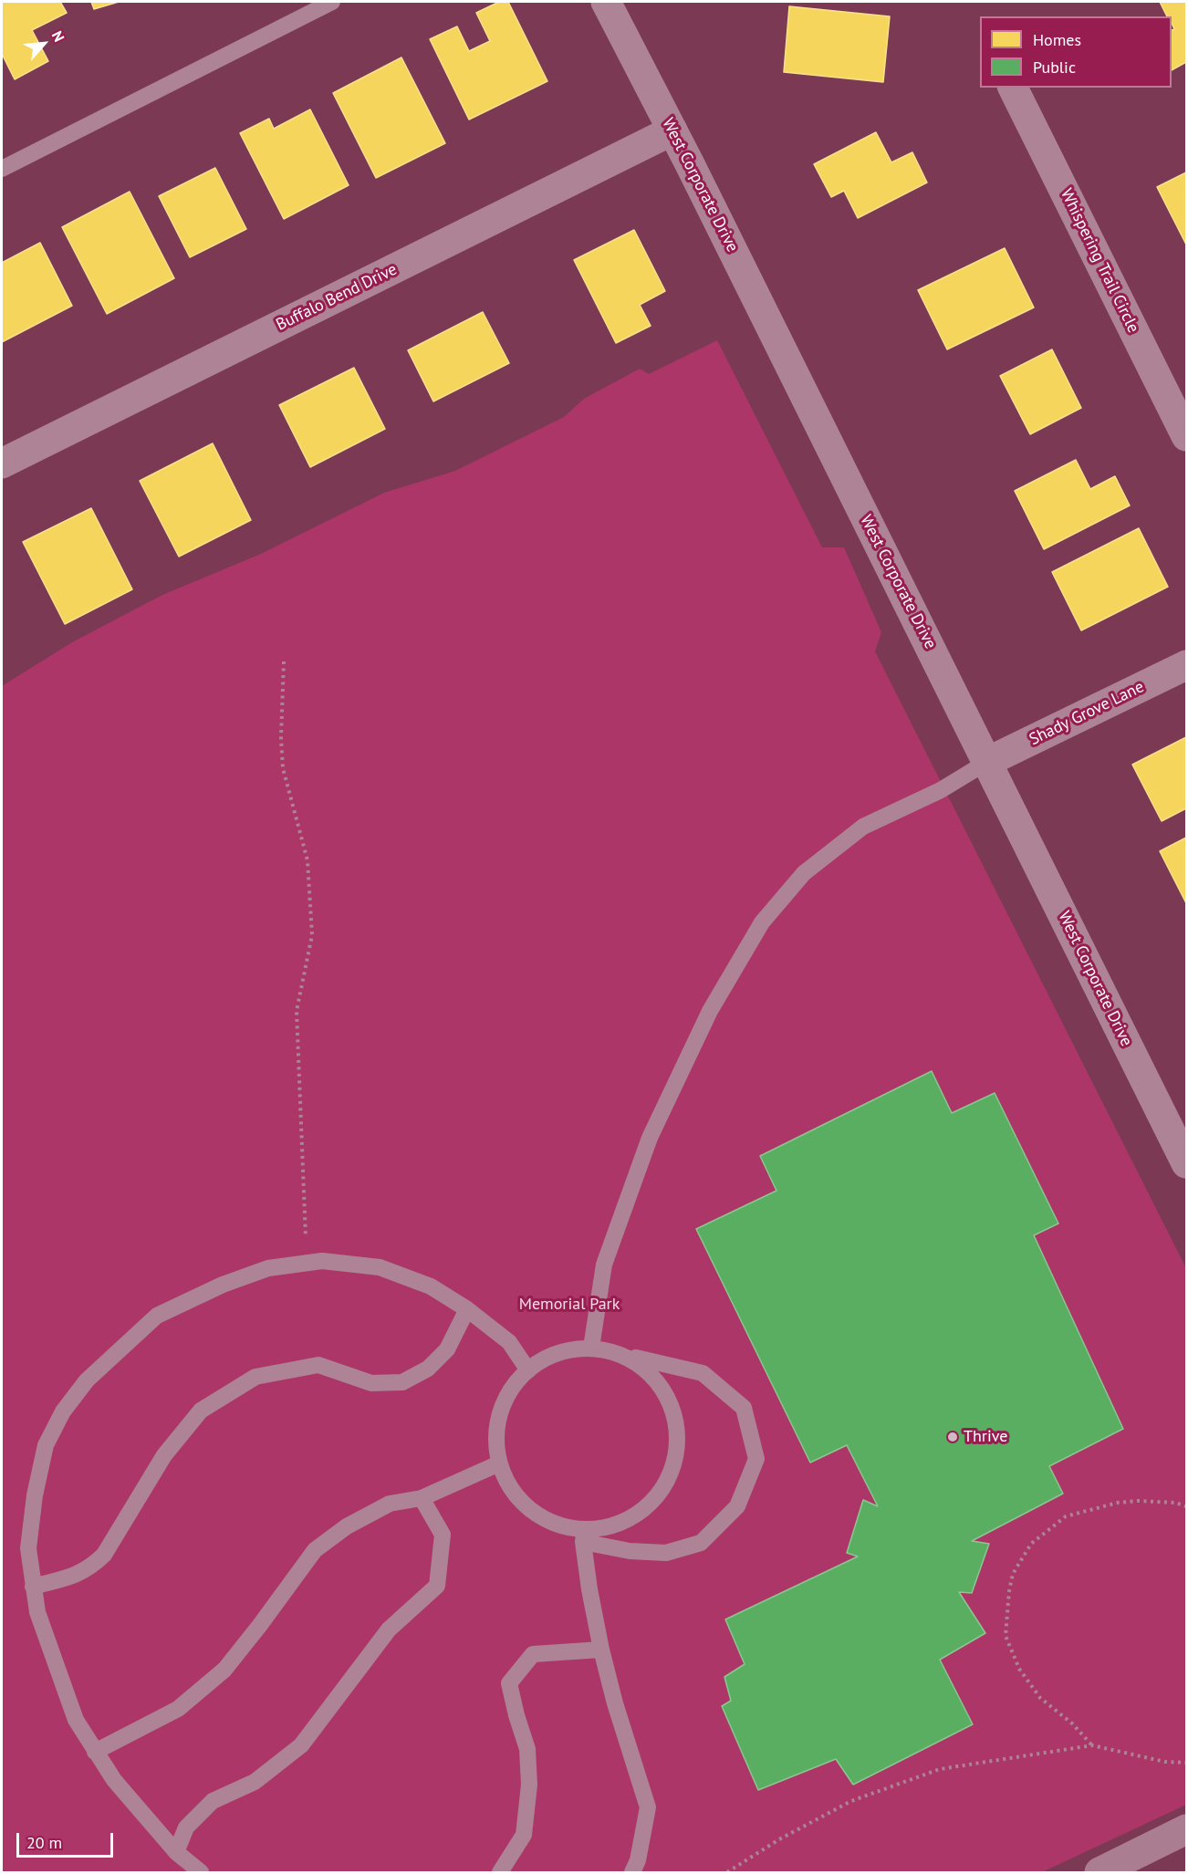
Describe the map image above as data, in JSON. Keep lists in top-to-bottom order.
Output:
{
  "streets": {
    "street": [
      "West Corporate Drive",
      "Whispering Trail Circle",
      "Buffalo Bend Drive",
      "Shady Grove Lane"
    ]
  },
  "crossings": [
    ["West Corporate Drive", "Buffalo Bend Drive"],
    ["West Corporate Drive", "Shady Grove Lane"]
  ],
  "parks": ["Memorial Park"],
  "places": ["Thrive"],
  "legend": ["Homes", "Public"],
  "scale_bar": "20 m",
  "north": "top right"
}
